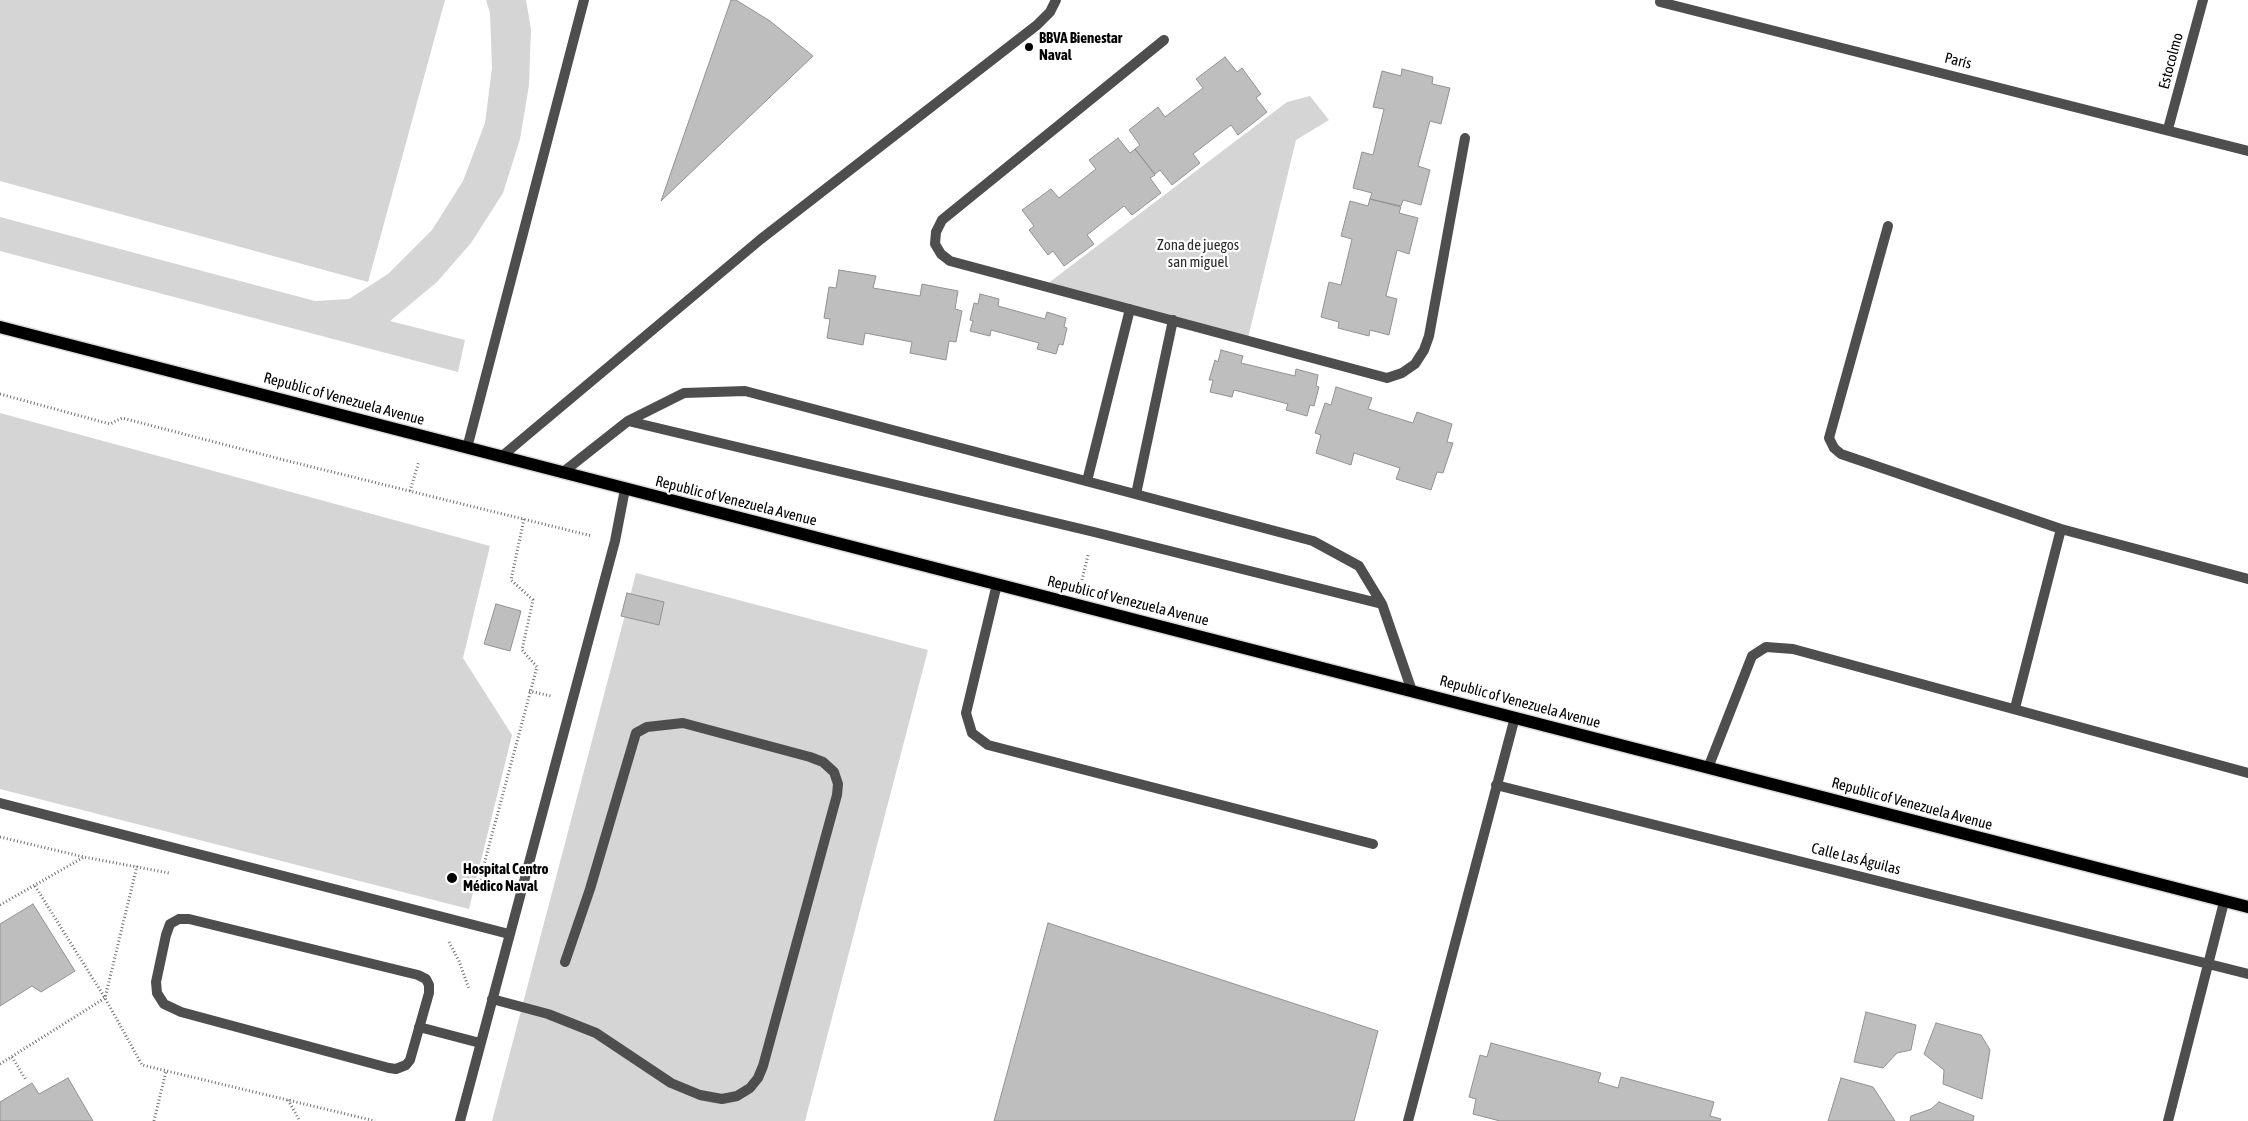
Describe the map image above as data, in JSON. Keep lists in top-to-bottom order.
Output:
{
  "streets": {
    "main road": ["Republic of Venezuela Avenue"],
    "street": ["París", "Estocolmo", "Calle Las Águilas"]
  },
  "crossings": [
    ["París", "Estocolmo"]
  ],
  "parks": ["Zona de juegos san miguel"],
  "places": ["BBVA Bienestar Naval", "Hospital Centro Médico Naval"]
}
